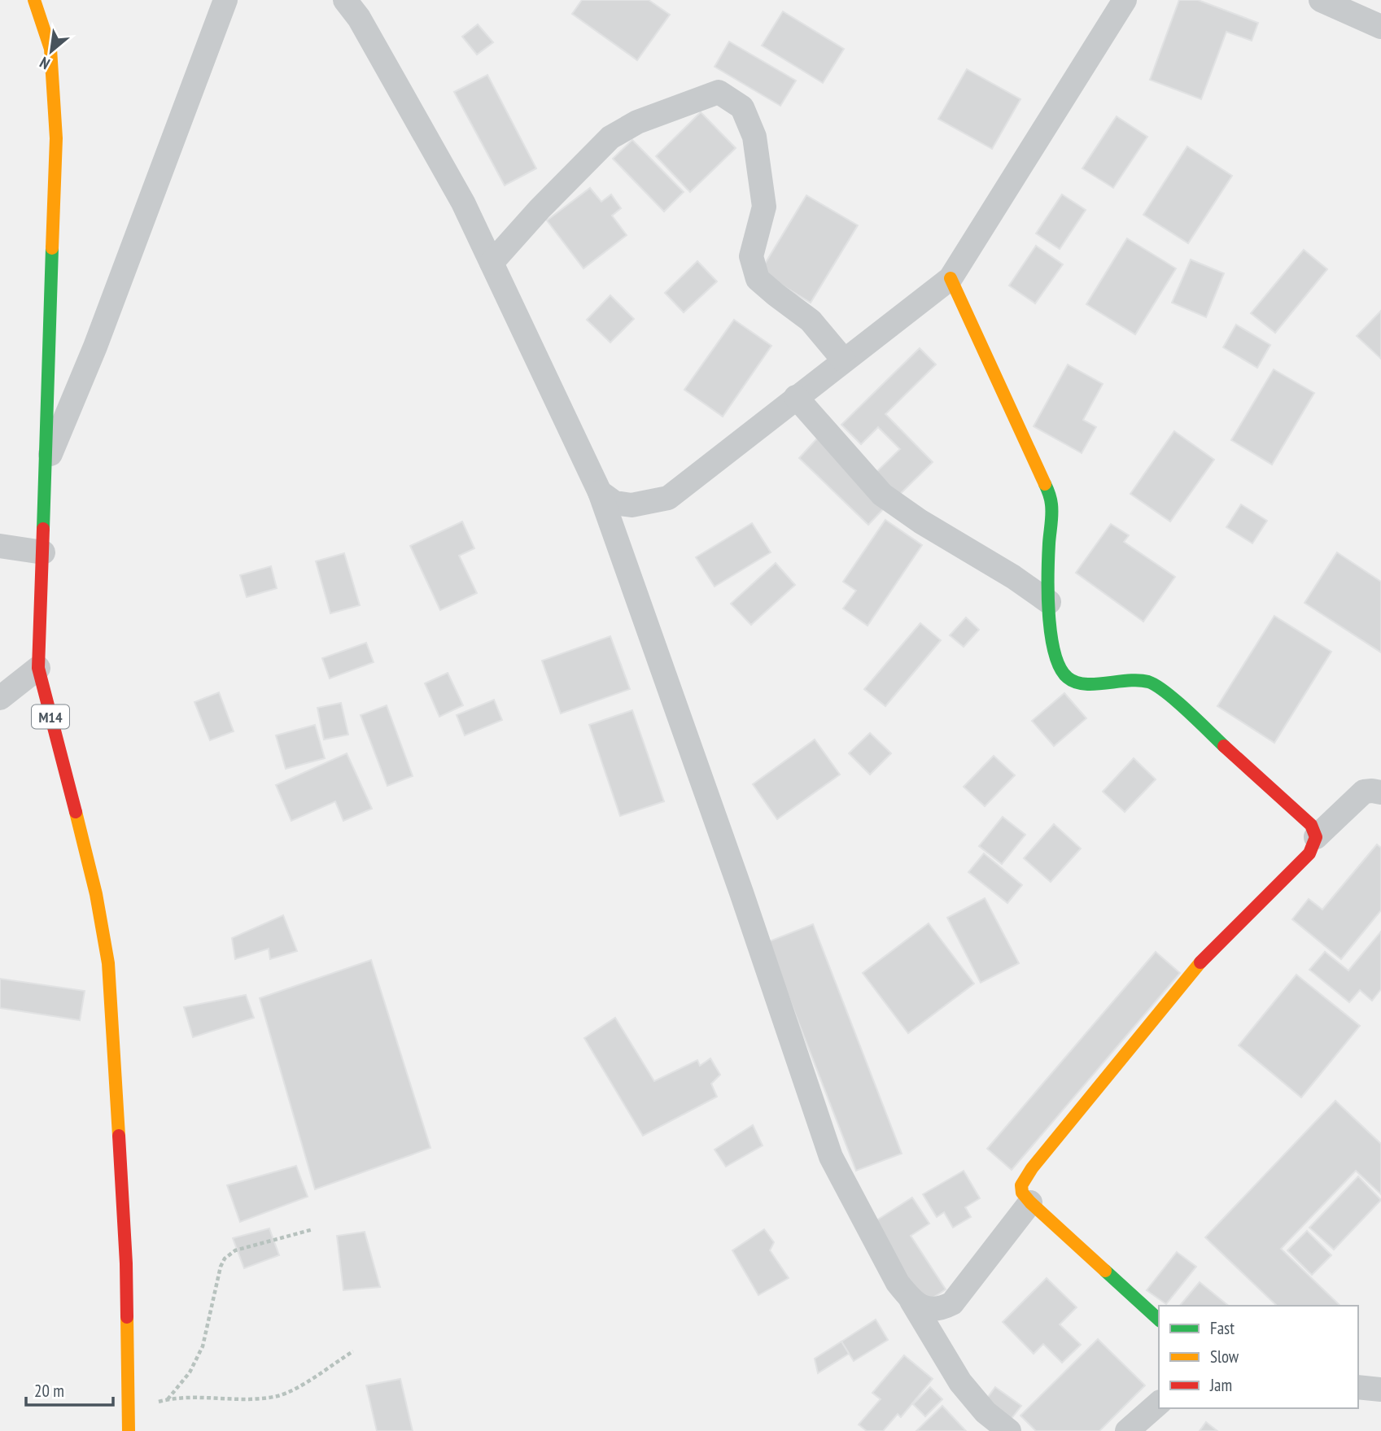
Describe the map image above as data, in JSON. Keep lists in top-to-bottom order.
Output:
{
  "streets": {
    "main road": ["M14"]
  },
  "legend": ["Fast", "Slow", "Jam"],
  "scale_bar": "20 m",
  "north": "bottom left"
}
